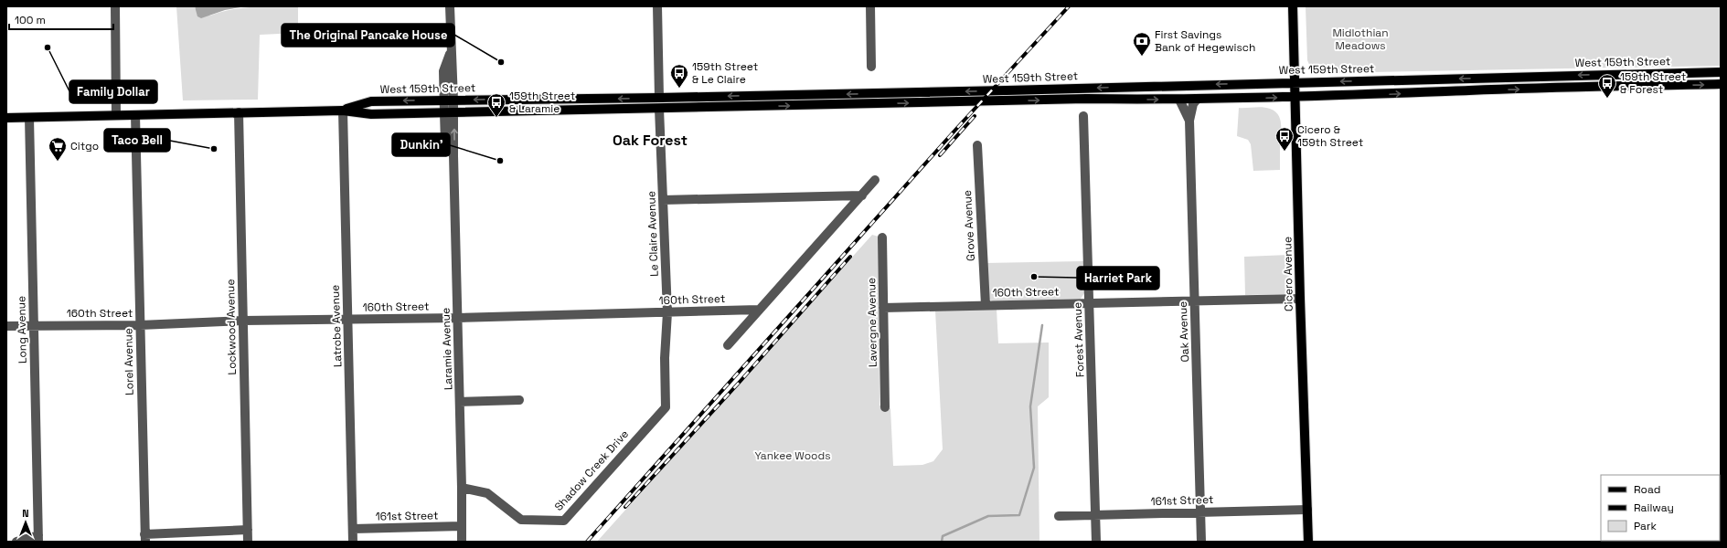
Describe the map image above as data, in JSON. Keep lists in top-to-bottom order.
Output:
{
  "streets": {
    "main road": ["West 159th Street", "Cicero Avenue"],
    "street": [
      "Grove Avenue",
      "Le Claire Avenue",
      "160th Street",
      "Lavergne Avenue",
      "Latrobe Avenue",
      "Lockwood Avenue",
      "Long Avenue",
      "Oak Avenue",
      "Forest Avenue",
      "Laramie Avenue",
      "Lorel Avenue",
      "Shadow Creek Drive",
      "161st Street"
    ]
  },
  "crossings": [
    ["West 159th Street", "Le Claire Avenue"],
    ["West 159th Street", "Cicero Avenue"],
    ["West 159th Street", "Latrobe Avenue"],
    ["West 159th Street", "Lockwood Avenue"],
    ["West 159th Street", "Long Avenue"],
    ["West 159th Street", "Oak Avenue"],
    ["West 159th Street", "Laramie Avenue"],
    ["West 159th Street", "Lorel Avenue"],
    ["Grove Avenue", "160th Street"],
    ["Le Claire Avenue", "160th Street"],
    ["Le Claire Avenue", "Shadow Creek Drive"],
    ["Cicero Avenue", "160th Street"],
    ["Cicero Avenue", "161st Street"],
    ["160th Street", "Lavergne Avenue"],
    ["160th Street", "Latrobe Avenue"],
    ["160th Street", "Lockwood Avenue"],
    ["160th Street", "Long Avenue"],
    ["160th Street", "Oak Avenue"],
    ["160th Street", "Forest Avenue"],
    ["160th Street", "Laramie Avenue"],
    ["160th Street", "Lorel Avenue"],
    ["Latrobe Avenue", "161st Street"],
    ["Oak Avenue", "161st Street"],
    ["Forest Avenue", "161st Street"],
    ["Laramie Avenue", "Shadow Creek Drive"],
    ["Laramie Avenue", "161st Street"]
  ],
  "districts": ["Oak Forest"],
  "parks": ["Midlothian Meadows", "Yankee Woods"],
  "places": {
    "other": [
      "Family Dollar",
      "The Original Pancake House",
      "Taco Bell",
      "Dunkin'",
      "Harriet Park"
    ],
    "bank": ["First Savings Bank of Hegewisch"],
    "bus stop": [
      "159th Street & Le Claire",
      "159th Street & Forest",
      "159th Street & Laramie",
      "Cicero & 159th Street"
    ],
    "supermarket": ["Citgo"]
  },
  "legend": ["Road", "Railway", "Park"],
  "scale_bar": "100 m",
  "north": "top"
}
